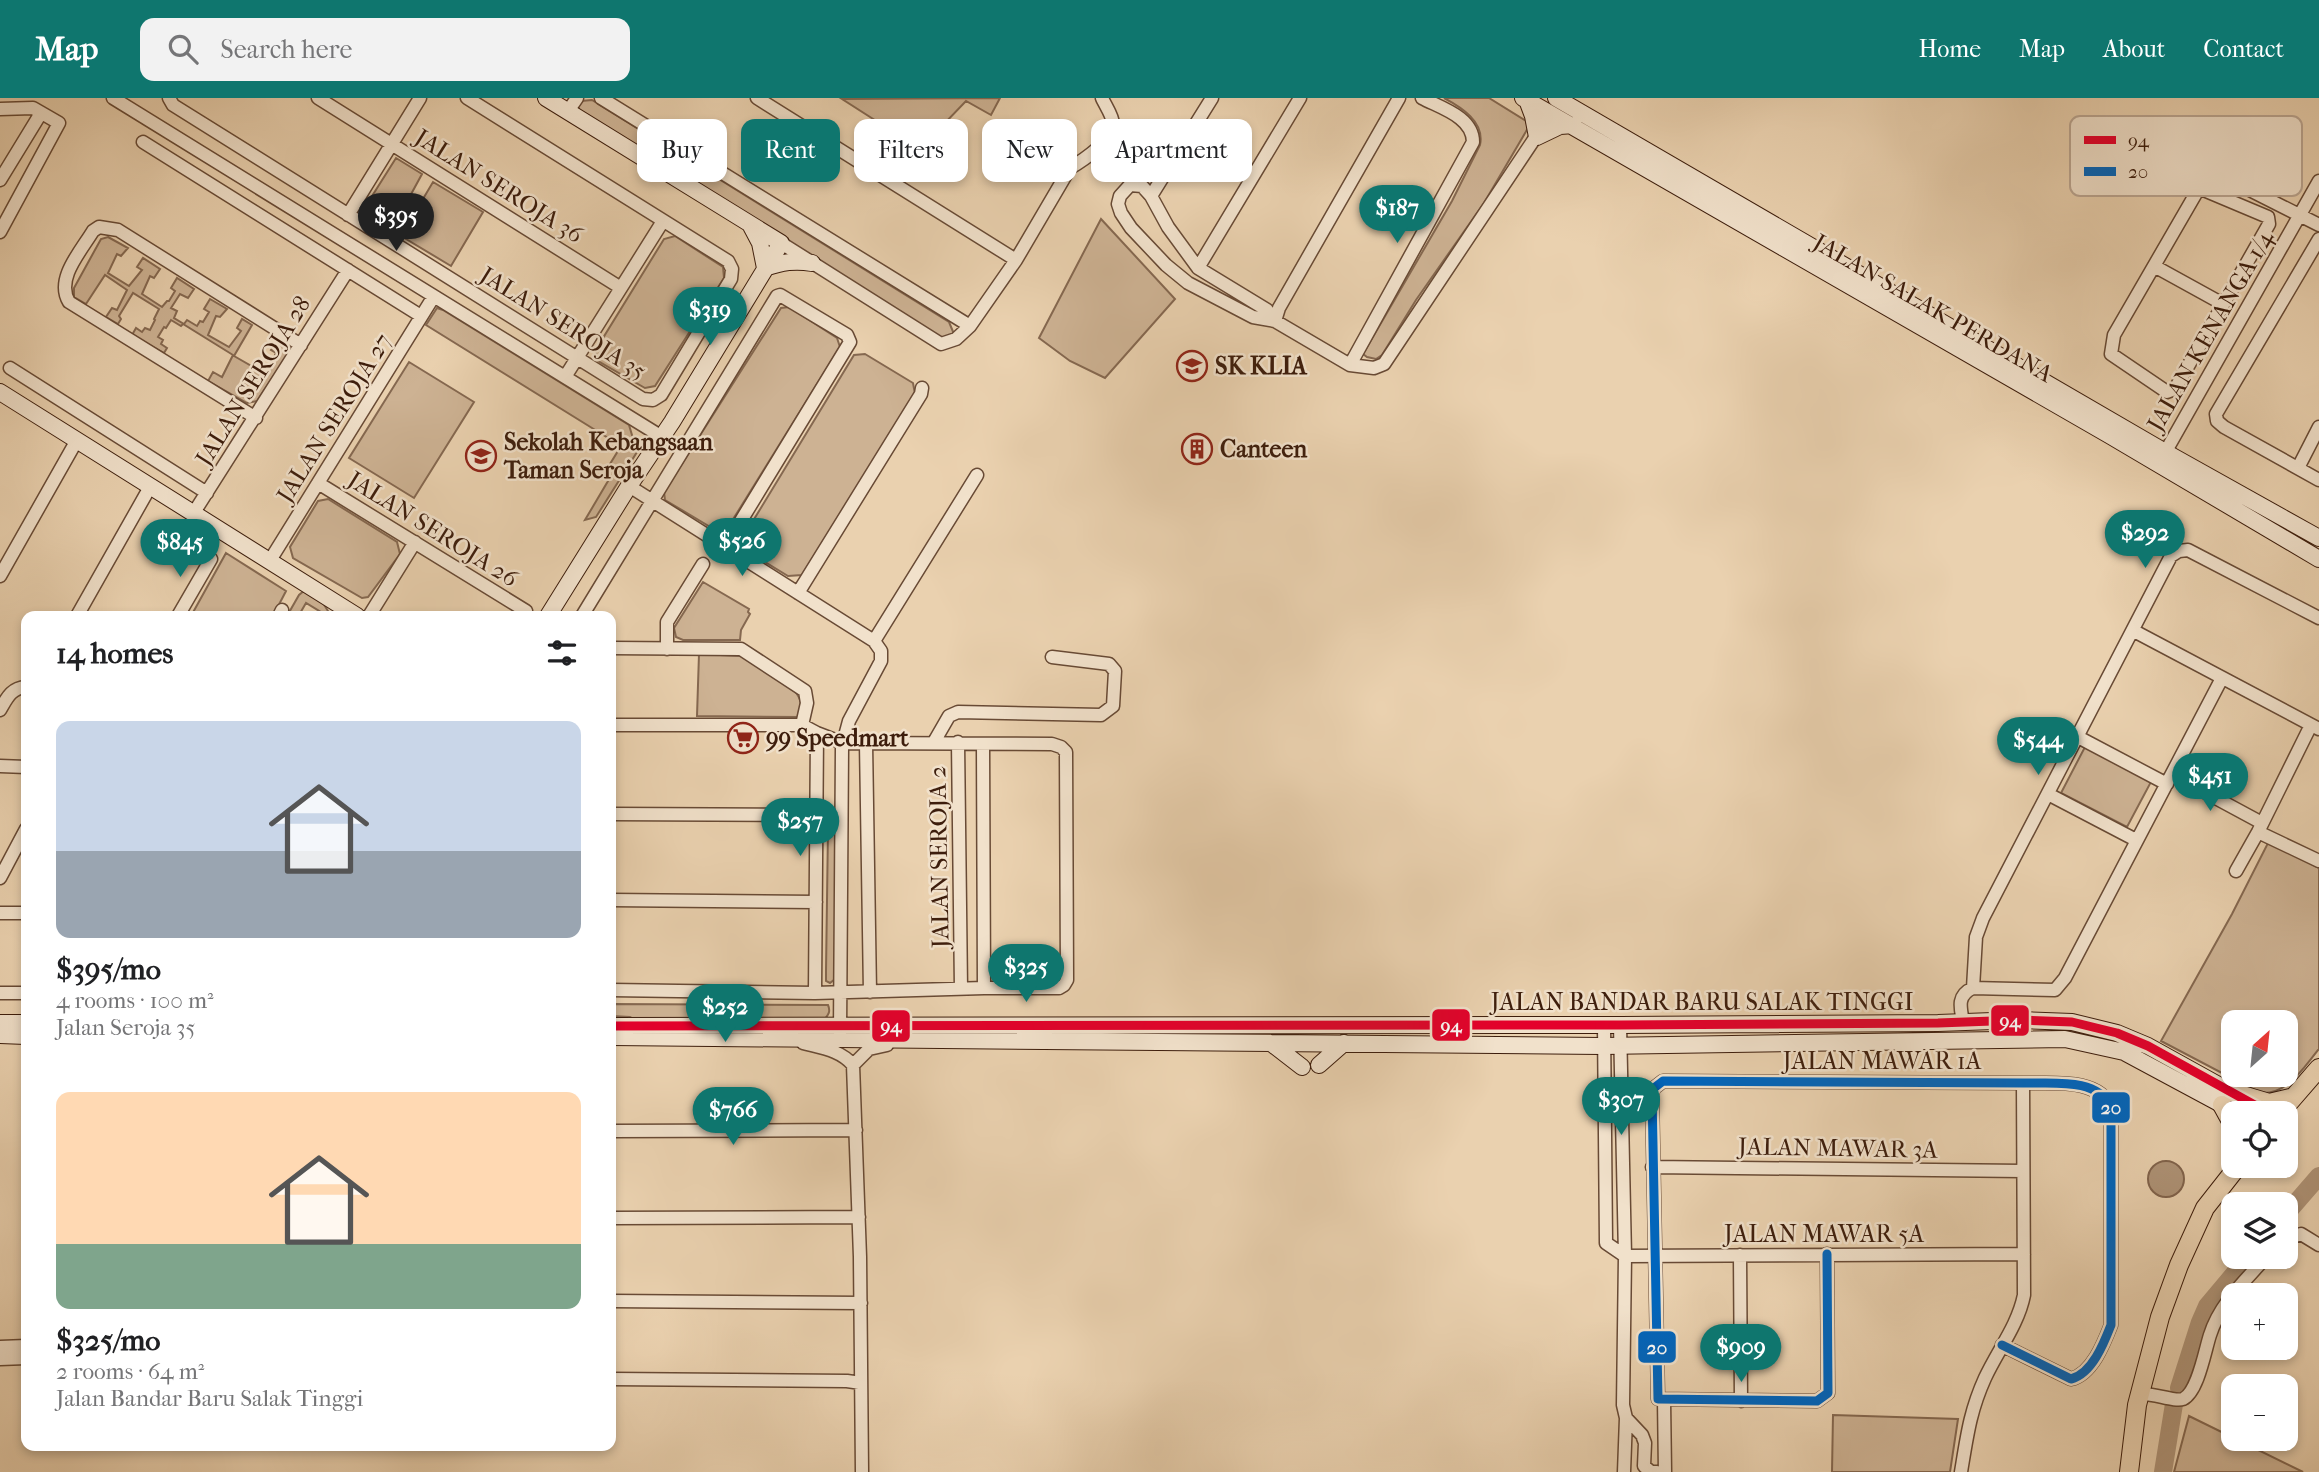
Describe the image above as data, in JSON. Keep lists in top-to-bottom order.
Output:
{
  "streets": {
    "main road": ["JALAN SALAK PERDANA", "JALAN BANDAR BARU SALAK TINGGI"],
    "street": [
      "JALAN SEROJA 36",
      "JALAN SEROJA 35",
      "JALAN KENANGA 1/4",
      "JALAN SEROJA 28",
      "JALAN SEROJA 27",
      "JALAN SEROJA 26",
      "JALAN SEROJA 2",
      "JALAN MAWAR 1A",
      "JALAN MAWAR 3A",
      "JALAN MAWAR 5A"
    ]
  },
  "crossings": [
    ["JALAN SALAK PERDANA", "JALAN KENANGA 1/4"],
    ["JALAN SEROJA 27", "JALAN SEROJA 26"],
    ["JALAN MAWAR 1A", "JALAN MAWAR 3A"]
  ],
  "places": {
    "school or university": ["SK KLIA", "Sekolah Kebangsaan Taman Seroja"],
    "building": ["Canteen"],
    "supermarket": ["99 Speedmart"]
  },
  "lines": ["transit line 94", "transit line 20"],
  "legend": ["94", "20"],
  "north": "top right",
  "page": {
    "header": "Map",
    "search": "Search here",
    "nav": [
      "Home",
      "Map",
      "About",
      "Contact"
    ],
    "chip": [
      "Buy",
      "Rent",
      "Filters",
      "New",
      "Apartment"
    ],
    "price": [
      "$187",
      "$395",
      "$319",
      "$292",
      "$526",
      "$845",
      "$544",
      "$451",
      "$257",
      "$325",
      "$252",
      "$307",
      "$766",
      "$909"
    ],
    "heading": "14 homes",
    "list": [
      {
        "name": "$395/mo",
        "note": "4 rooms · 100 m² · Jalan Seroja 35"
      },
      {
        "name": "$325/mo",
        "note": "2 rooms · 64 m² · Jalan Bandar Baru Salak Tinggi"
      }
    ],
    "map_buttons": ["+", "−"]
  }
}
